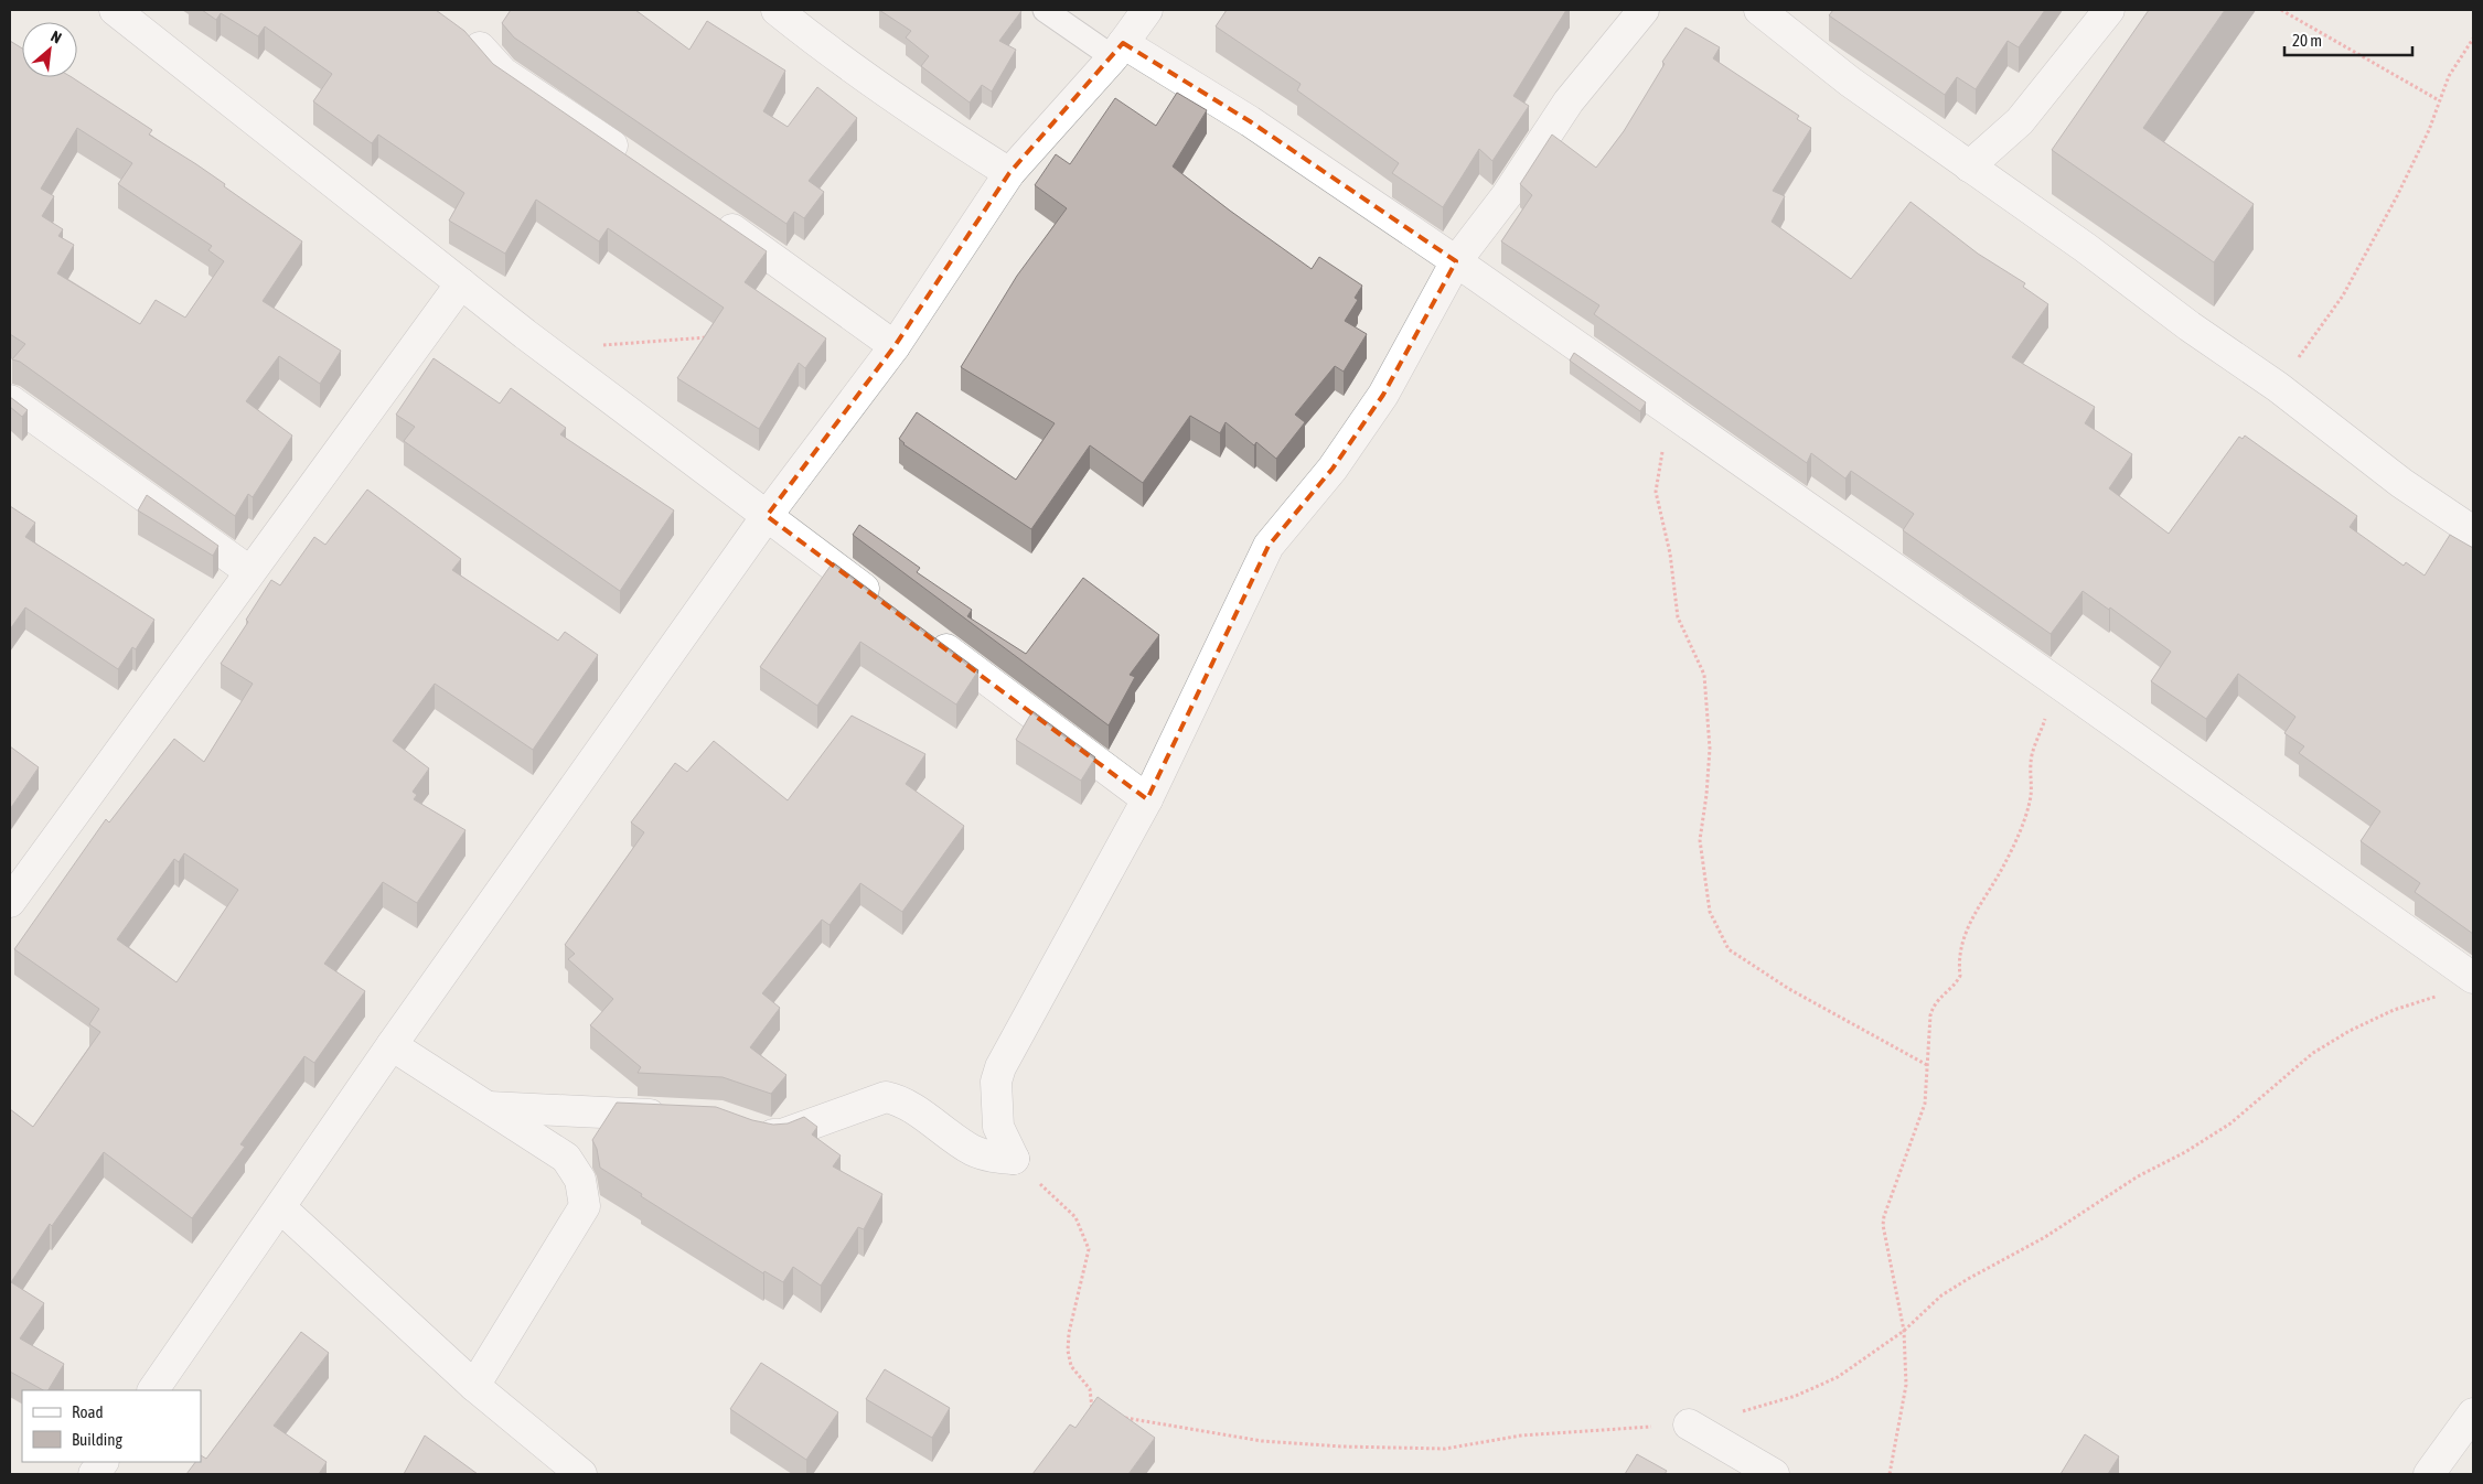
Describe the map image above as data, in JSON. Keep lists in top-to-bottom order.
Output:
{
  "legend": ["Road", "Building"],
  "scale_bar": "20 m",
  "north": "top right"
}
